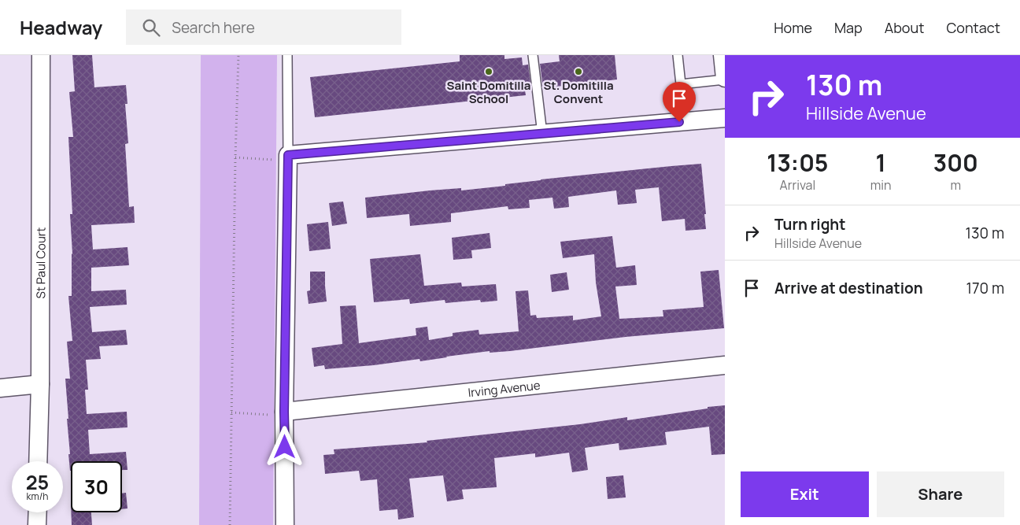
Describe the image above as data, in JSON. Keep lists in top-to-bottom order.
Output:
{
  "streets": {
    "street": ["St Paul Court", "Irving Avenue"]
  },
  "places": ["Saint Domitilla School", "St. Domitilla Convent"],
  "page": {
    "header": "Headway",
    "search": "Search here",
    "nav": [
      "Home",
      "Map",
      "About",
      "Contact"
    ],
    "turn": ["130 m", "Hillside Avenue"],
    "eta": [
      "13:05",
      "Arrival",
      "1",
      "min",
      "300",
      "m"
    ],
    "list": [
      {
        "name": "Turn right",
        "note": "Hillside Avenue",
        "value": "130 m"
      },
      {
        "name": "Arrive at destination",
        "value": "170 m"
      }
    ],
    "speed": "25 km/h",
    "limit": "30",
    "buttons": ["Exit", "Share"]
  }
}
